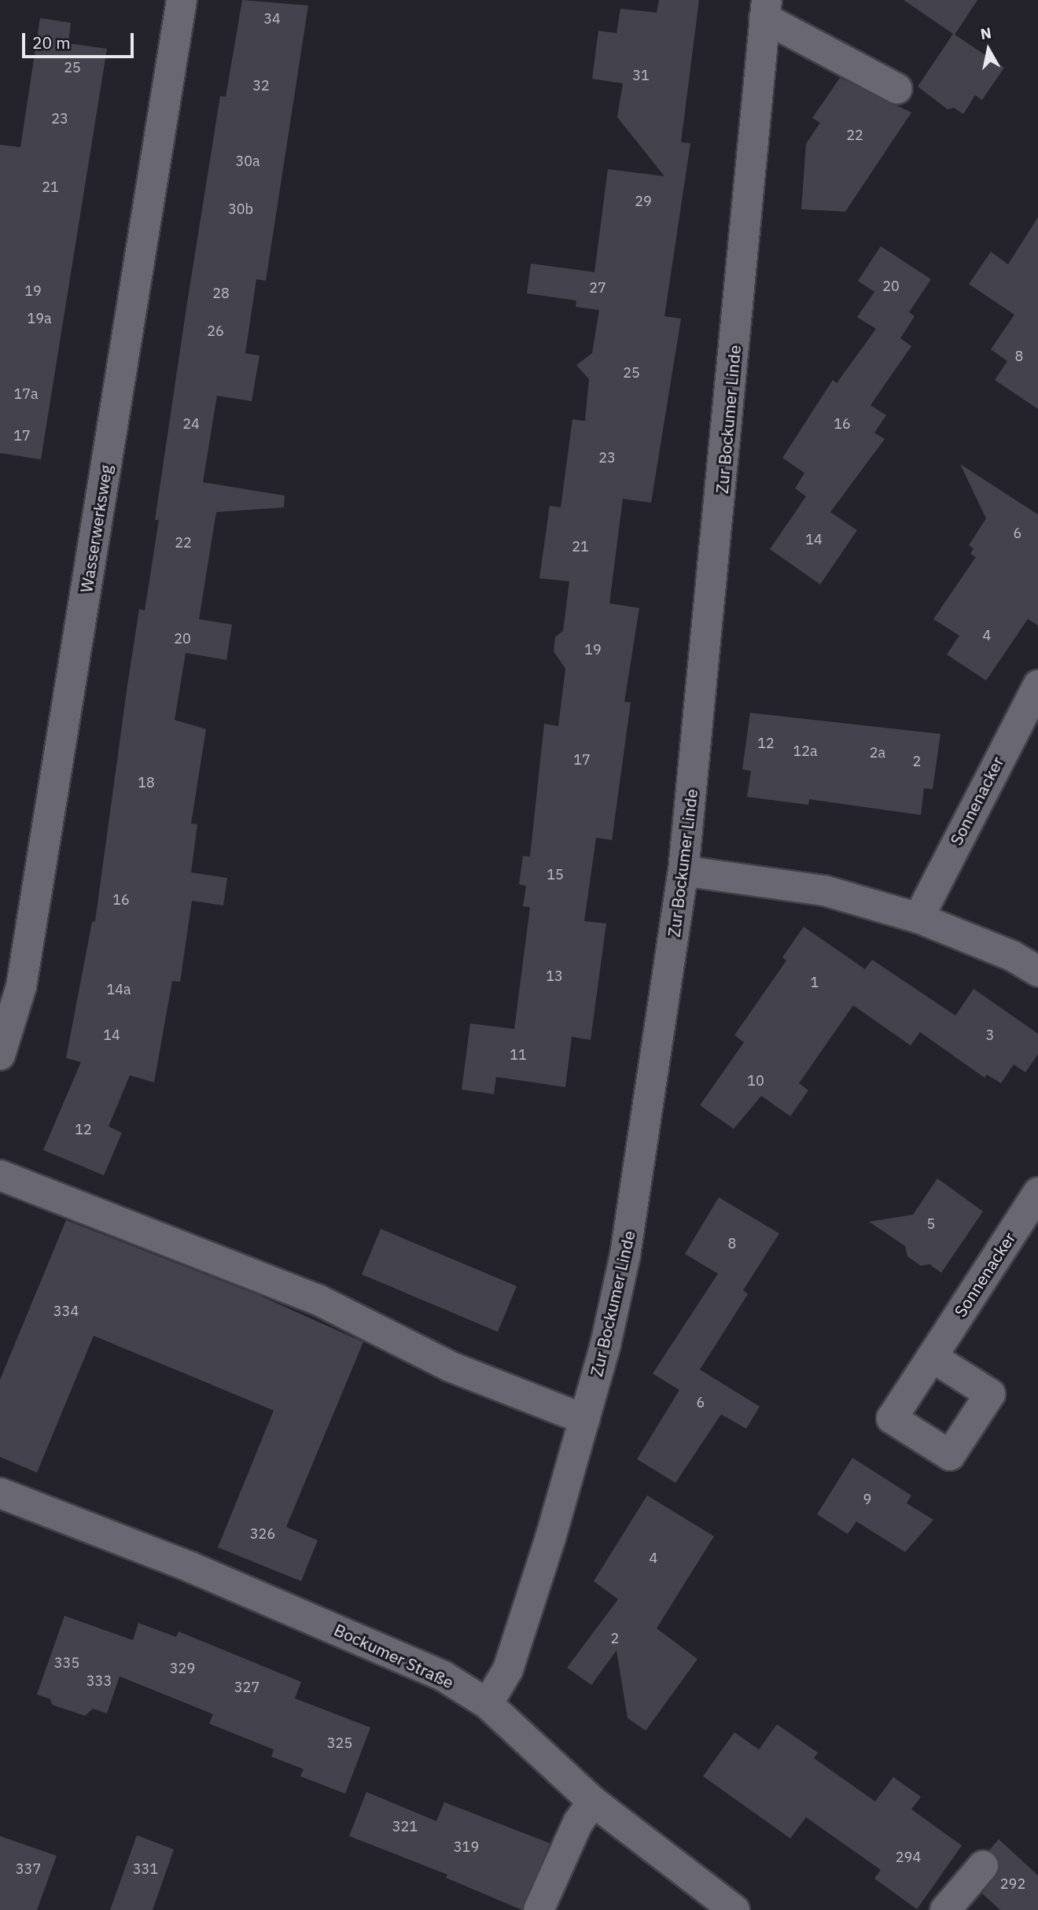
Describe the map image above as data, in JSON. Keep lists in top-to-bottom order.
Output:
{
  "streets": {
    "street": [
      "Zur Bockumer Linde",
      "Wasserwerksweg",
      "Sonnenacker",
      "Bockumer Straße"
    ]
  },
  "crossings": [
    ["Zur Bockumer Linde", "Bockumer Straße"]
  ],
  "house_numbers": [
    "34",
    "25",
    "31",
    "32",
    "23",
    "22",
    "30a",
    "21",
    "29",
    "30b",
    "20",
    "27",
    "19",
    "28",
    "19a",
    "26",
    "8",
    "25",
    "17a",
    "24",
    "16",
    "17",
    "23",
    "6",
    "14",
    "22",
    "21",
    "4",
    "20",
    "19",
    "12",
    "12a",
    "2a",
    "17",
    "2",
    "18",
    "15",
    "16",
    "13",
    "1",
    "14a",
    "14",
    "3",
    "11",
    "10",
    "12",
    "5",
    "8",
    "334",
    "6",
    "9",
    "326",
    "4",
    "2",
    "335",
    "329",
    "333",
    "327",
    "325",
    "321",
    "319",
    "294",
    "337",
    "331",
    "292"
  ],
  "scale_bar": "20 m",
  "north": "top"
}
